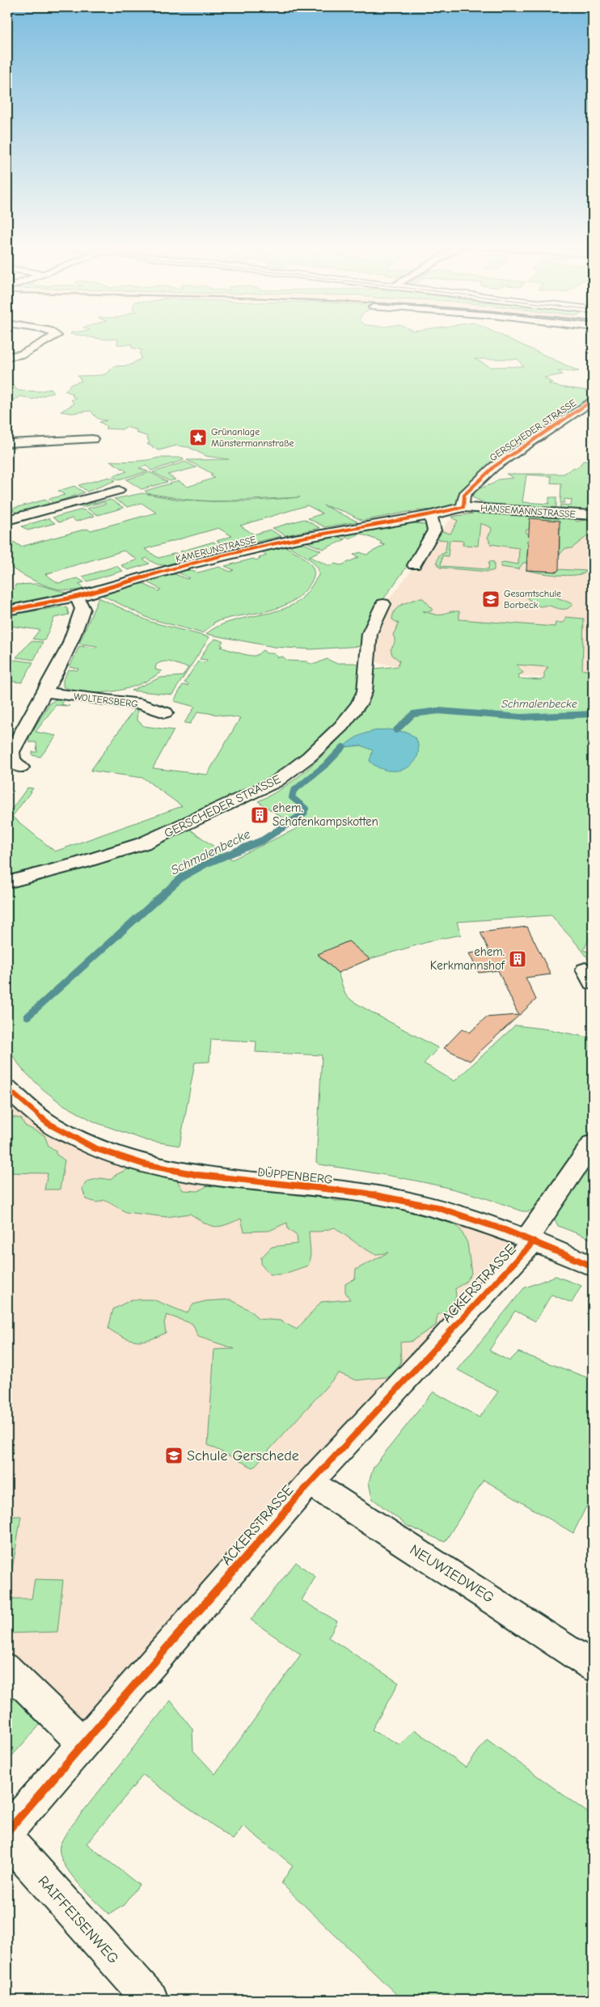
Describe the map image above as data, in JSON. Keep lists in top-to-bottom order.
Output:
{
  "streets": {
    "street": [
      "GERSCHEDER STRASSE",
      "HANSEMANNSTRASSE",
      "KAMERUNSTRASSE",
      "WOLTERSBERG",
      "DÜPPENBERG",
      "ACKERSTRASSE",
      "NEUWIEDWEG",
      "RAIFFEISENWEG"
    ]
  },
  "crossings": [
    ["GERSCHEDER STRASSE", "HANSEMANNSTRASSE"],
    ["DÜPPENBERG", "ACKERSTRASSE"],
    ["ACKERSTRASSE", "NEUWIEDWEG"]
  ],
  "water": ["Schmalenbecke"],
  "places": {
    "place": ["Grünanlage Münstermannstraße"],
    "school or university": ["Gesamtschule Borbeck", "Schule Gerschede"],
    "building": ["ehem. Schafenkampskotten", "ehem. Kerkmannshof"]
  }
}
